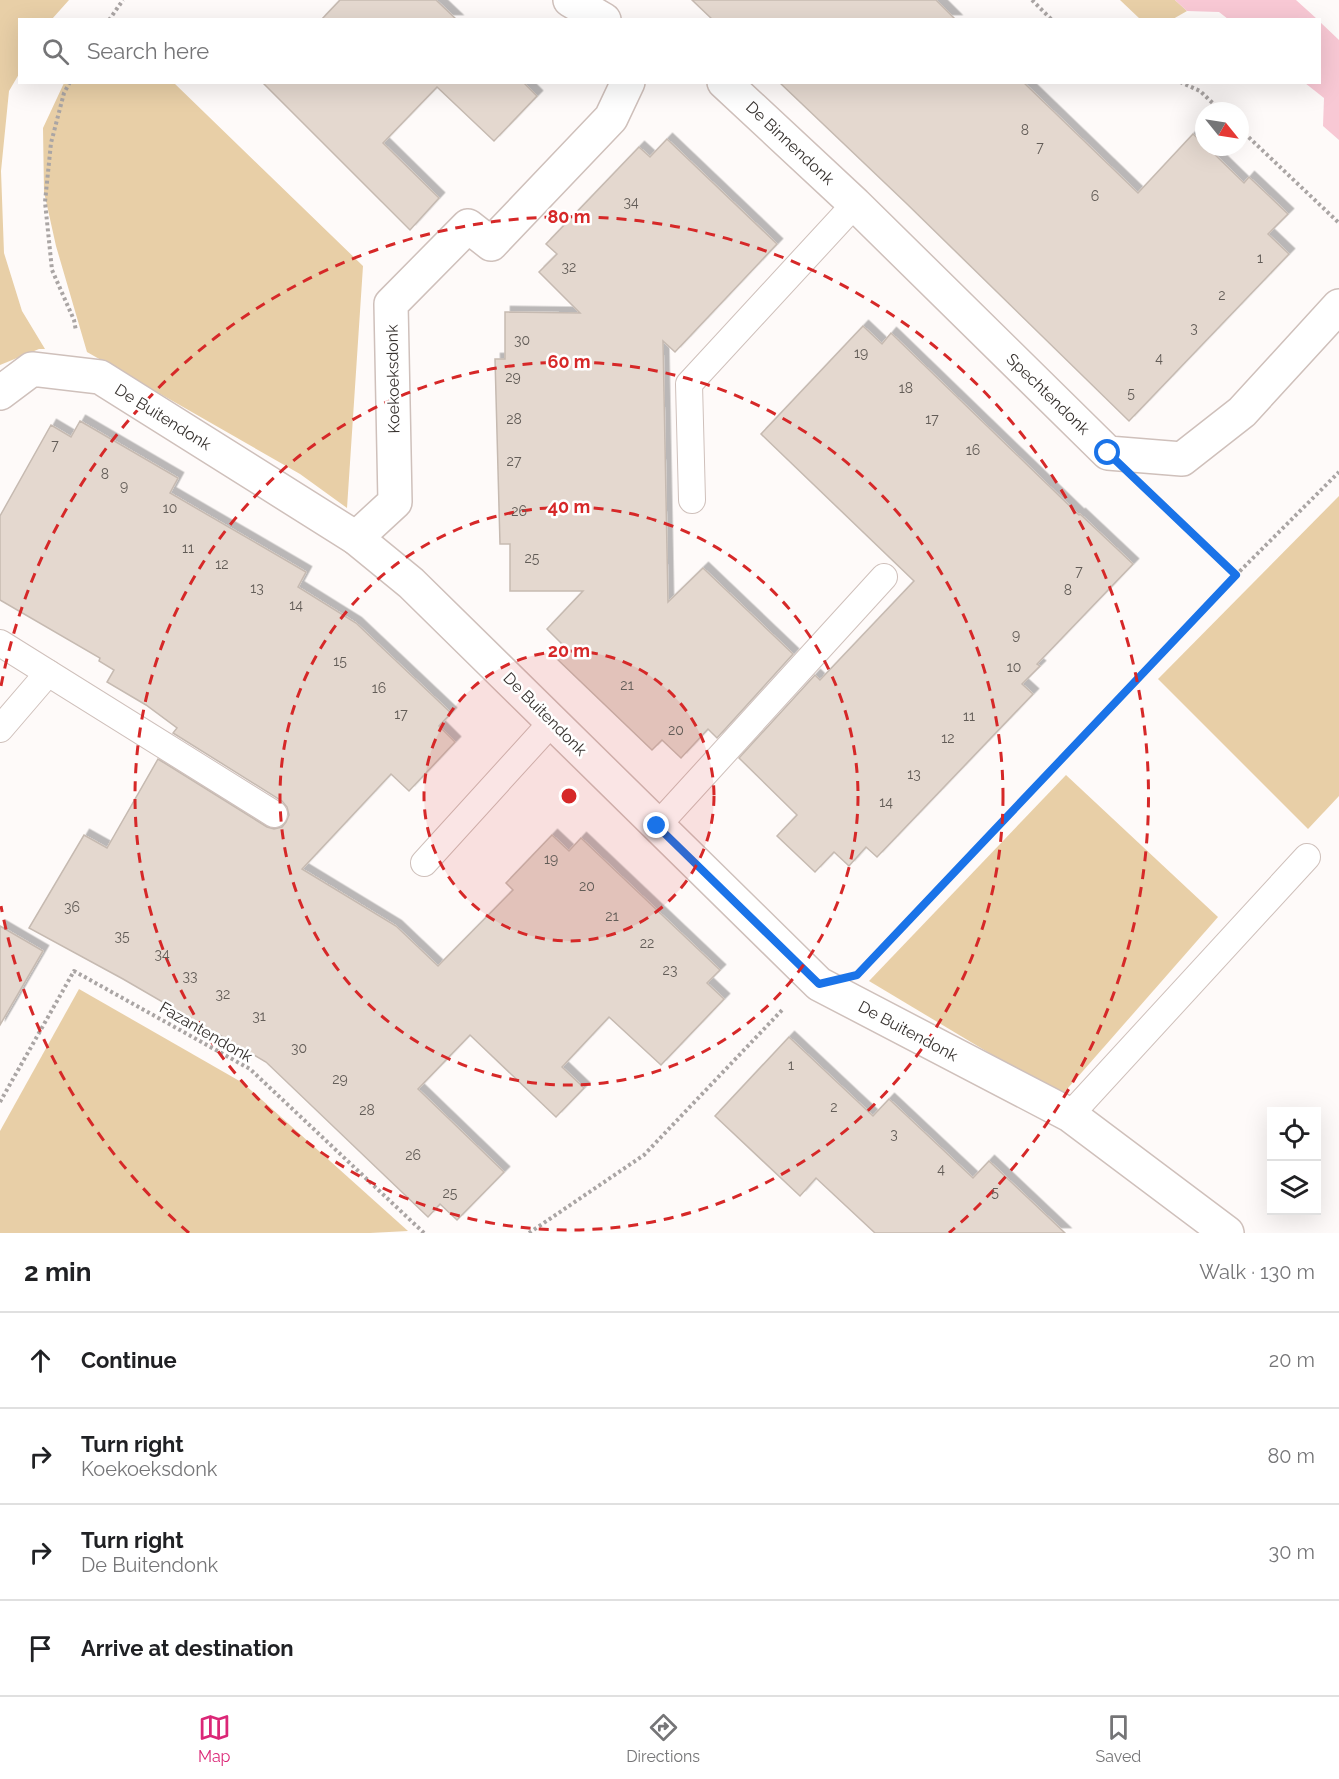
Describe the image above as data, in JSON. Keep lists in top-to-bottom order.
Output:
{
  "streets": {
    "street": [
      "De Binnendonk",
      "Koekoeksdonk",
      "Spechtendonk",
      "De Buitendonk"
    ],
    "path": ["Fazantendonk"]
  },
  "crossings": [
    ["De Binnendonk", "Spechtendonk"],
    ["Koekoeksdonk", "De Buitendonk"]
  ],
  "house_numbers": [
    "8",
    "7",
    "6",
    "34",
    "1",
    "32",
    "2",
    "3",
    "30",
    "19",
    "4",
    "29",
    "18",
    "5",
    "28",
    "17",
    "7",
    "16",
    "27",
    "8",
    "9",
    "10",
    "26",
    "11",
    "25",
    "12",
    "7",
    "13",
    "8",
    "14",
    "9",
    "15",
    "10",
    "21",
    "16",
    "17",
    "11",
    "20",
    "12",
    "13",
    "14",
    "19",
    "20",
    "36",
    "21",
    "35",
    "22",
    "34",
    "23",
    "33",
    "32",
    "31",
    "30",
    "1",
    "29",
    "2",
    "28",
    "3",
    "26",
    "4",
    "5",
    "25"
  ],
  "north": "bottom right",
  "page": {
    "search": "Search here",
    "heading": ["2 min", "Walk · 130 m"],
    "list": [
      ["Continue", "20 m"],
      ["Turn right", "Koekoeksdonk", "80 m"],
      ["Turn right", "De Buitendonk", "30 m"],
      "Arrive at destination"
    ],
    "nav": ["Map", "Directions", "Saved"]
  },
  "rings": [
    "80 m",
    "60 m",
    "40 m",
    "20 m"
  ]
}
